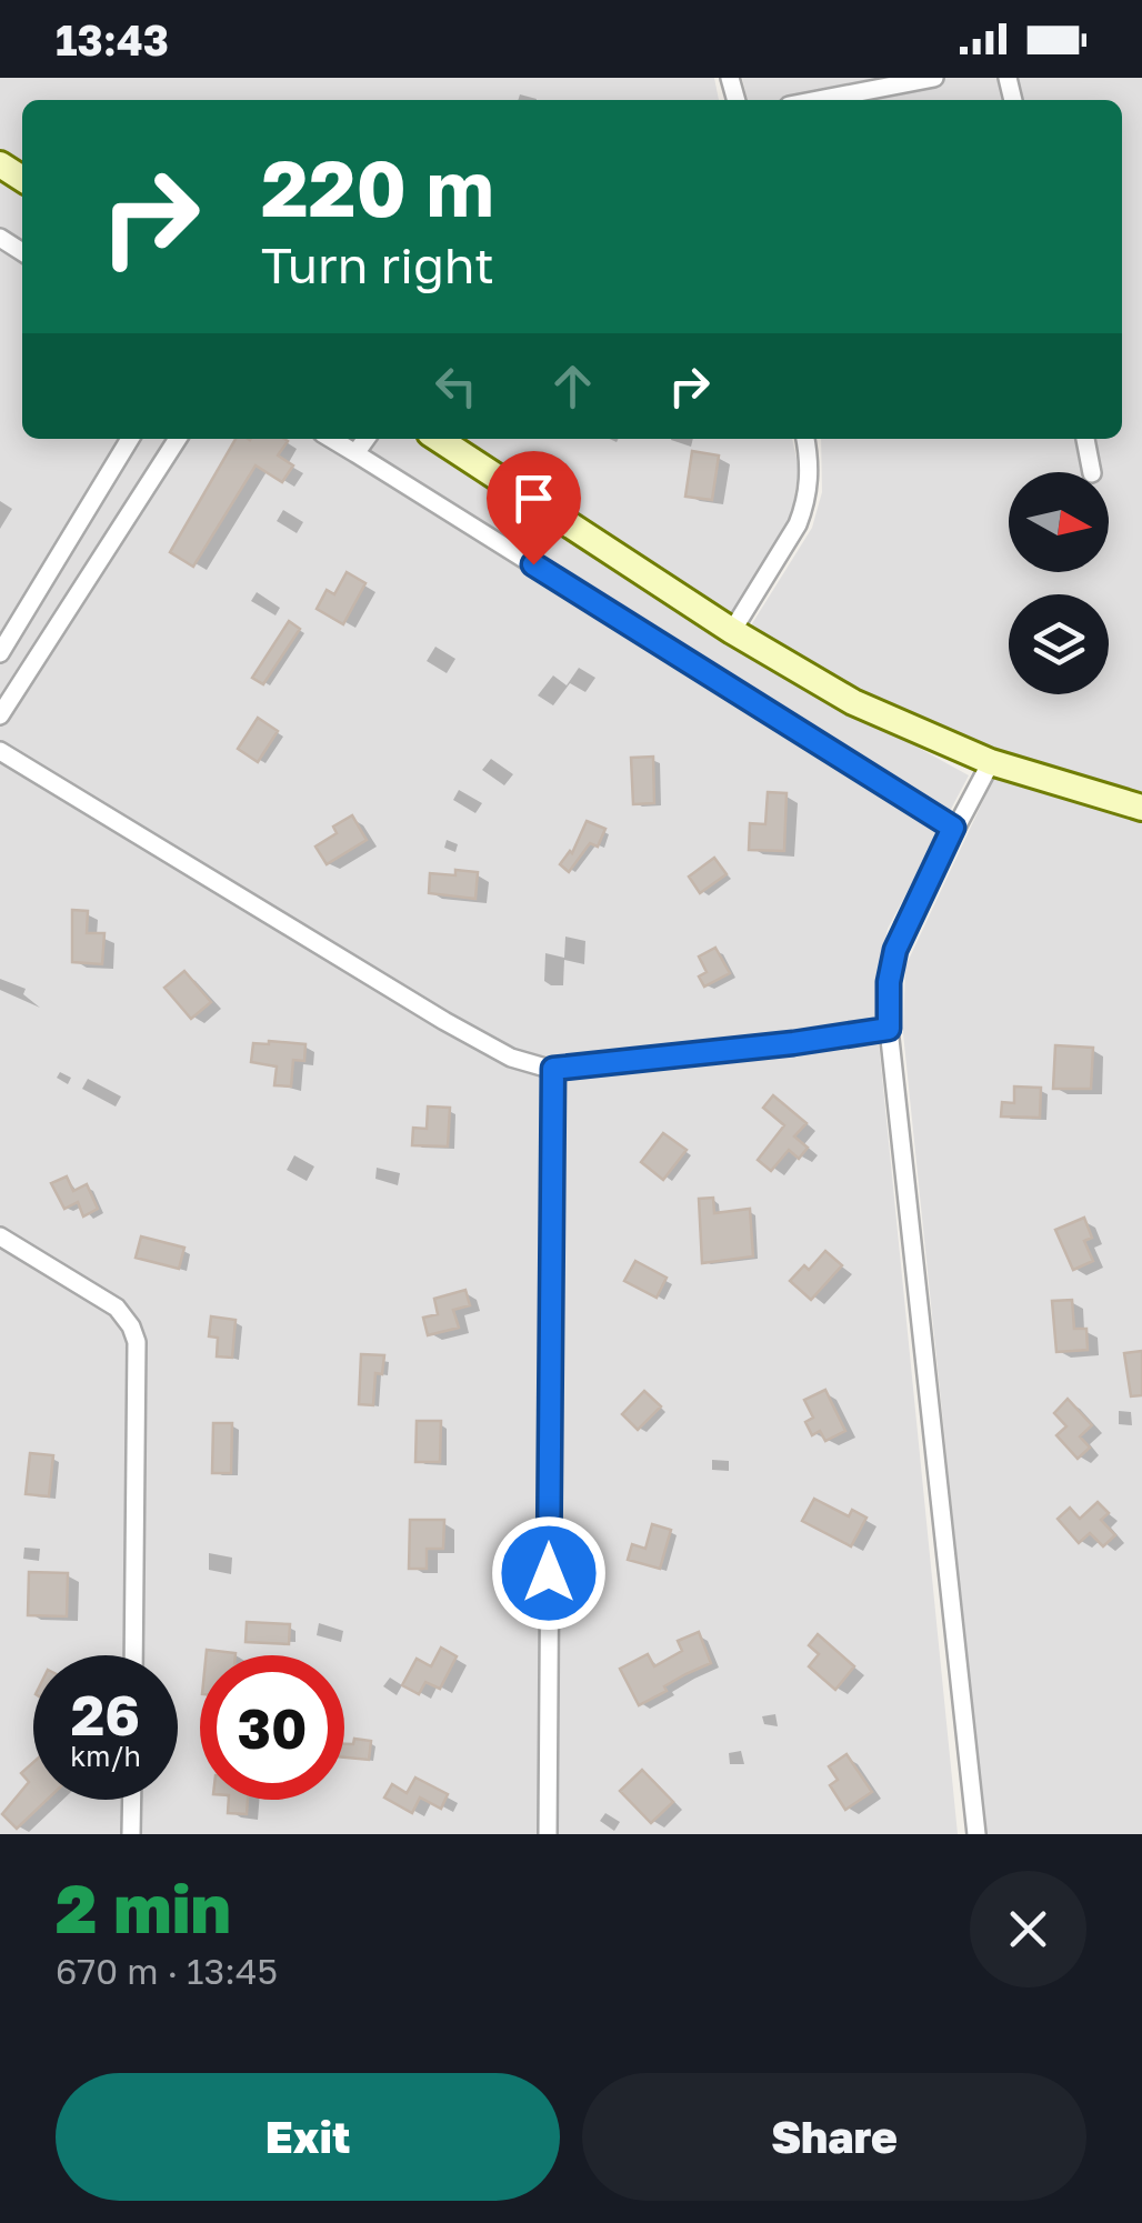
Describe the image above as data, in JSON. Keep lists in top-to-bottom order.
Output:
{
  "north": "right",
  "page": {
    "status": "13:43",
    "turn": ["220 m", "Turn right"],
    "speed": "26 km/h",
    "limit": "30",
    "heading": ["2 min", "670 m · 13:45"],
    "buttons": ["Exit", "Share"]
  }
}
